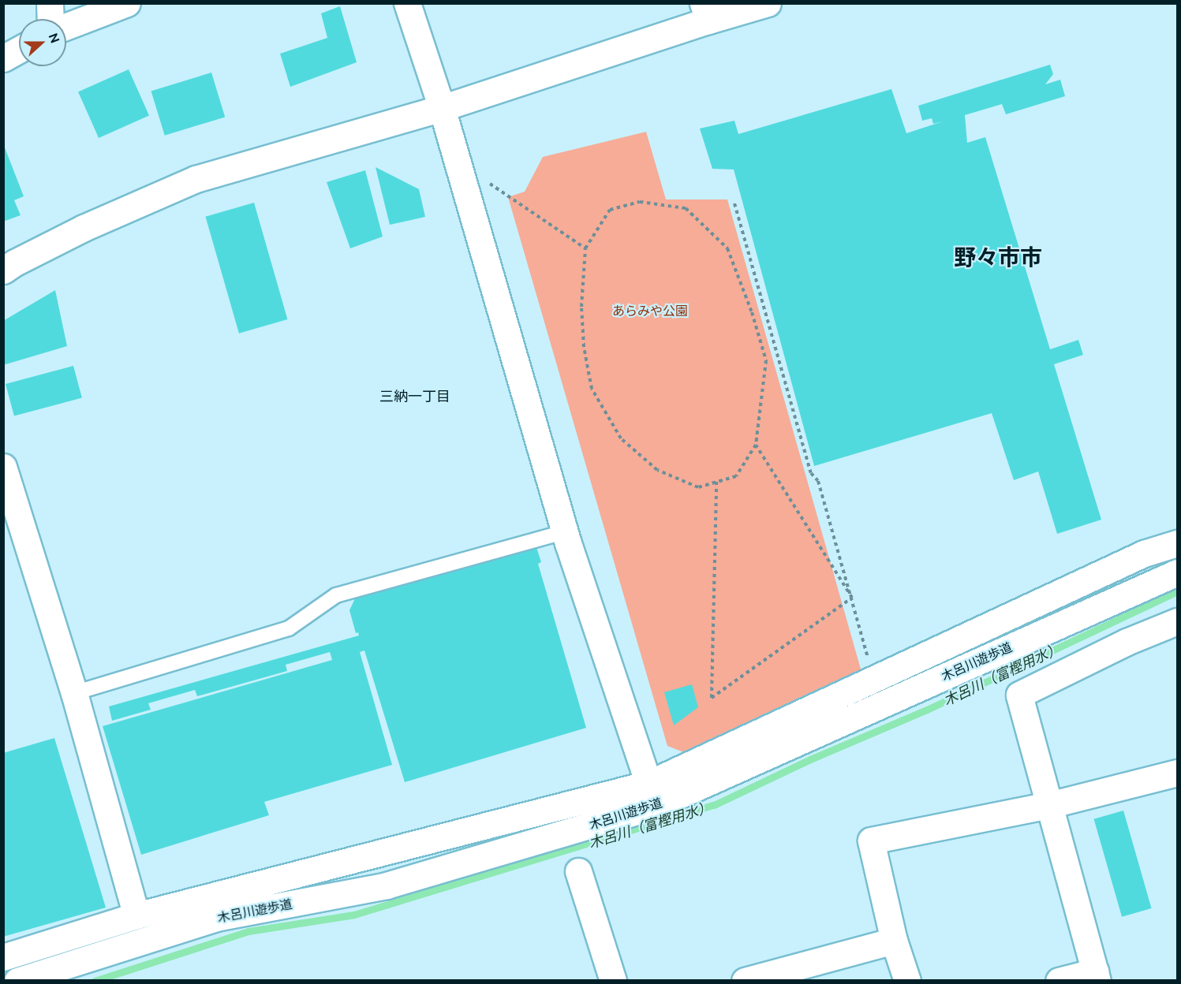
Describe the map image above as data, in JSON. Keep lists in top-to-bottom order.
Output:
{
  "streets": {
    "street": ["木呂川遊歩道"]
  },
  "districts": ["野々市市", "三納一丁目"],
  "water": ["木呂川（富樫用水）"],
  "parks": ["あらみや公園"],
  "north": "right"
}
